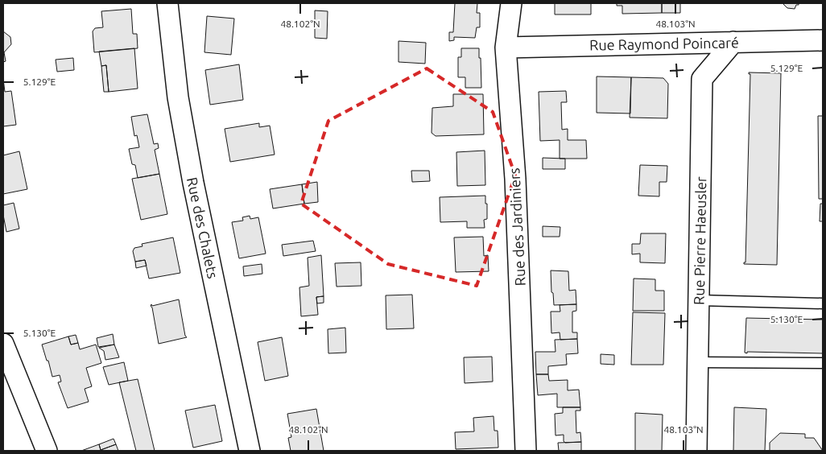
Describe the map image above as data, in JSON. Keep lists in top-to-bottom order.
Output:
{
  "streets": {
    "street": [
      "Rue Raymond Poincaré",
      "Rue des Jardiniers",
      "Rue des Chalets",
      "Rue Pierre Haeusler"
    ]
  },
  "crossings": [
    ["Rue Raymond Poincaré", "Rue des Jardiniers"],
    ["Rue Raymond Poincaré", "Rue Pierre Haeusler"]
  ],
  "coordinates": [
    "48.102°N",
    "48.103°N",
    "5.129°E",
    "5.130°E"
  ]
}
